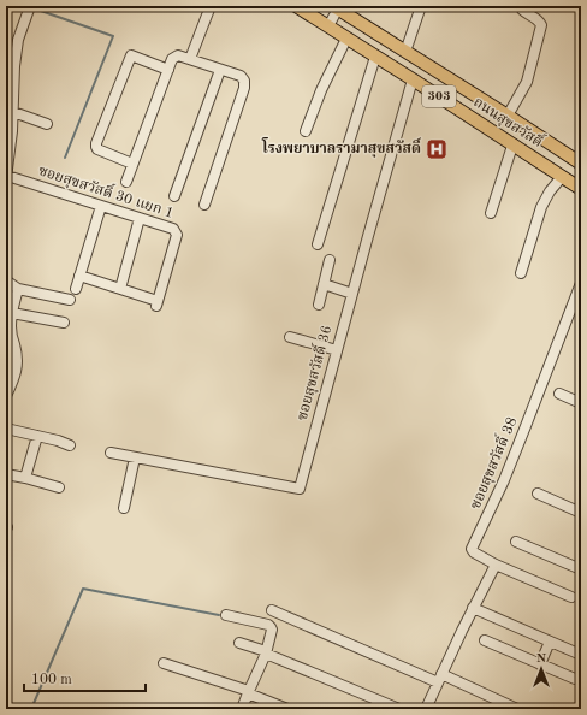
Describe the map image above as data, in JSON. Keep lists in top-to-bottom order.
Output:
{
  "streets": {
    "main road": ["303", "ถนนสุขสวัสดิ์"],
    "street": ["ซอยสุขสวัสดิ์ 30 แยก 1", "ซอยสุขสวัสดิ์ 36", "ซอยสุขสวัสดิ์ 38"]
  },
  "crossings": [
    ["ถนนสุขสวัสดิ์", "ซอยสุขสวัสดิ์ 36"]
  ],
  "places": {
    "hospital": ["โรงพยาบาลรามาสุขสวัสดิ์"]
  },
  "scale_bar": "100 m",
  "north": "top"
}
